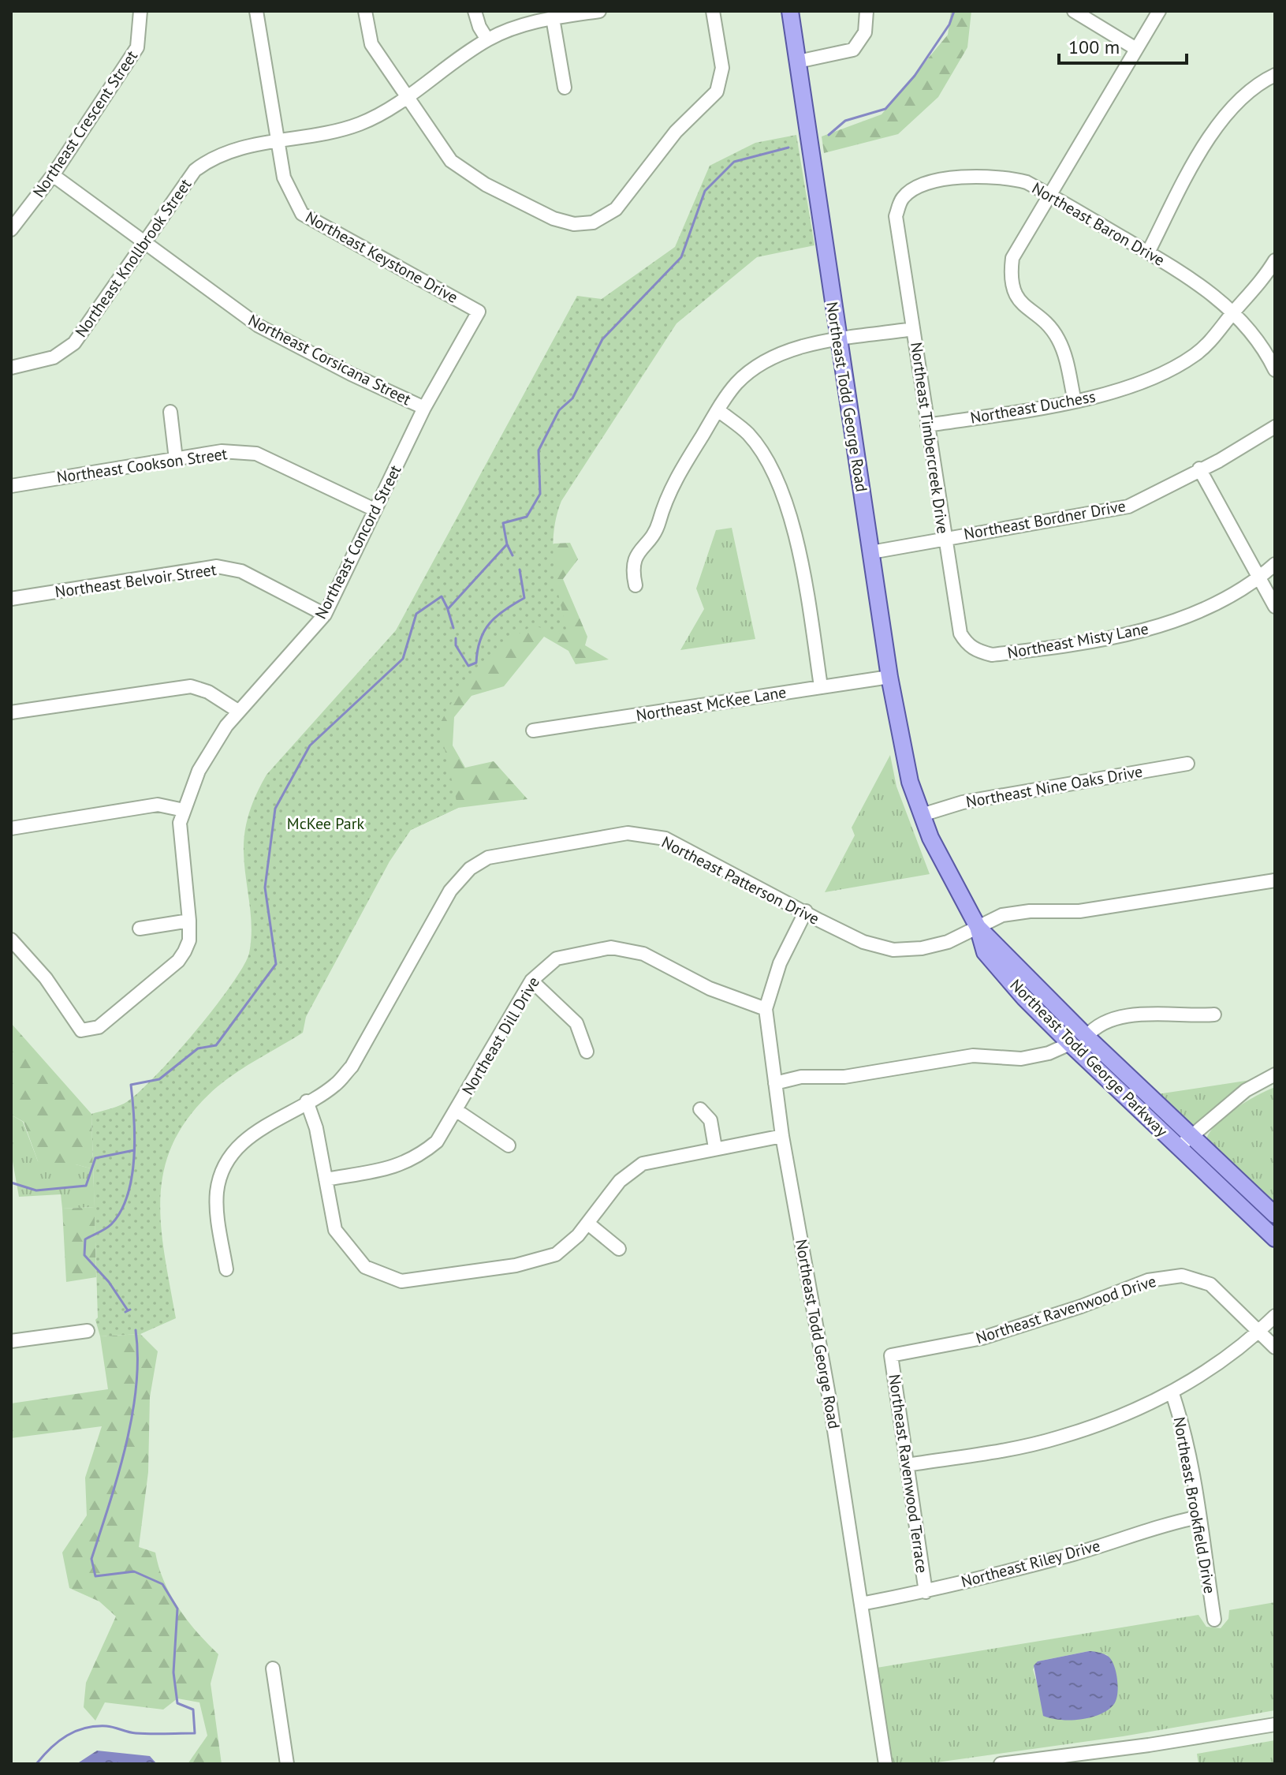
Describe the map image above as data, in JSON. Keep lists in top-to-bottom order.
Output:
{
  "streets": {
    "main road": ["Northeast Todd George Road", "Northeast Todd George Parkway"],
    "street": [
      "Northeast Crescent Street",
      "Northeast Baron Drive",
      "Northeast Keystone Drive",
      "Northeast Knollbrook Street",
      "Northeast Corsicana Street",
      "Northeast Duchess",
      "Northeast Timbercreek Drive",
      "Northeast Cookson Street",
      "Northeast Bordner Drive",
      "Northeast Concord Street",
      "Northeast Belvoir Street",
      "Northeast Misty Lane",
      "Northeast McKee Lane",
      "Northeast Nine Oaks Drive",
      "Northeast Patterson Drive",
      "Northeast Dill Drive",
      "Northeast Ravenwood Drive",
      "Northeast Ravenwood Terrace",
      "Northeast Brookfield Drive",
      "Northeast Riley Drive"
    ]
  },
  "crossings": [
    ["Northeast Crescent Street", "Northeast Corsicana Street"],
    ["Northeast Baron Drive", "Northeast Duchess"],
    ["Northeast Baron Drive", "Northeast Timbercreek Drive"],
    ["Northeast Keystone Drive", "Northeast Knollbrook Street"],
    ["Northeast Keystone Drive", "Northeast Concord Street"],
    ["Northeast Knollbrook Street", "Northeast Corsicana Street"],
    ["Northeast Corsicana Street", "Northeast Concord Street"],
    ["Northeast Todd George Road", "Northeast Bordner Drive"],
    ["Northeast Todd George Road", "Northeast McKee Lane"],
    ["Northeast Todd George Road", "Northeast Patterson Drive"],
    ["Northeast Todd George Road", "Northeast Dill Drive"],
    ["Northeast Todd George Road", "Northeast Todd George Parkway"],
    ["Northeast Todd George Road", "Northeast Riley Drive"],
    ["Northeast Duchess", "Northeast Timbercreek Drive"],
    ["Northeast Timbercreek Drive", "Northeast Bordner Drive"],
    ["Northeast Timbercreek Drive", "Northeast Misty Lane"],
    ["Northeast Cookson Street", "Northeast Concord Street"],
    ["Northeast Concord Street", "Northeast Belvoir Street"],
    ["Northeast Nine Oaks Drive", "Northeast Todd George Parkway"],
    ["Northeast Patterson Drive", "Northeast Todd George Parkway"],
    ["Northeast Ravenwood Drive", "Northeast Ravenwood Terrace"],
    ["Northeast Ravenwood Terrace", "Northeast Riley Drive"],
    ["Northeast Brookfield Drive", "Northeast Riley Drive"]
  ],
  "parks": ["McKee Park"],
  "scale_bar": "100 m"
}
